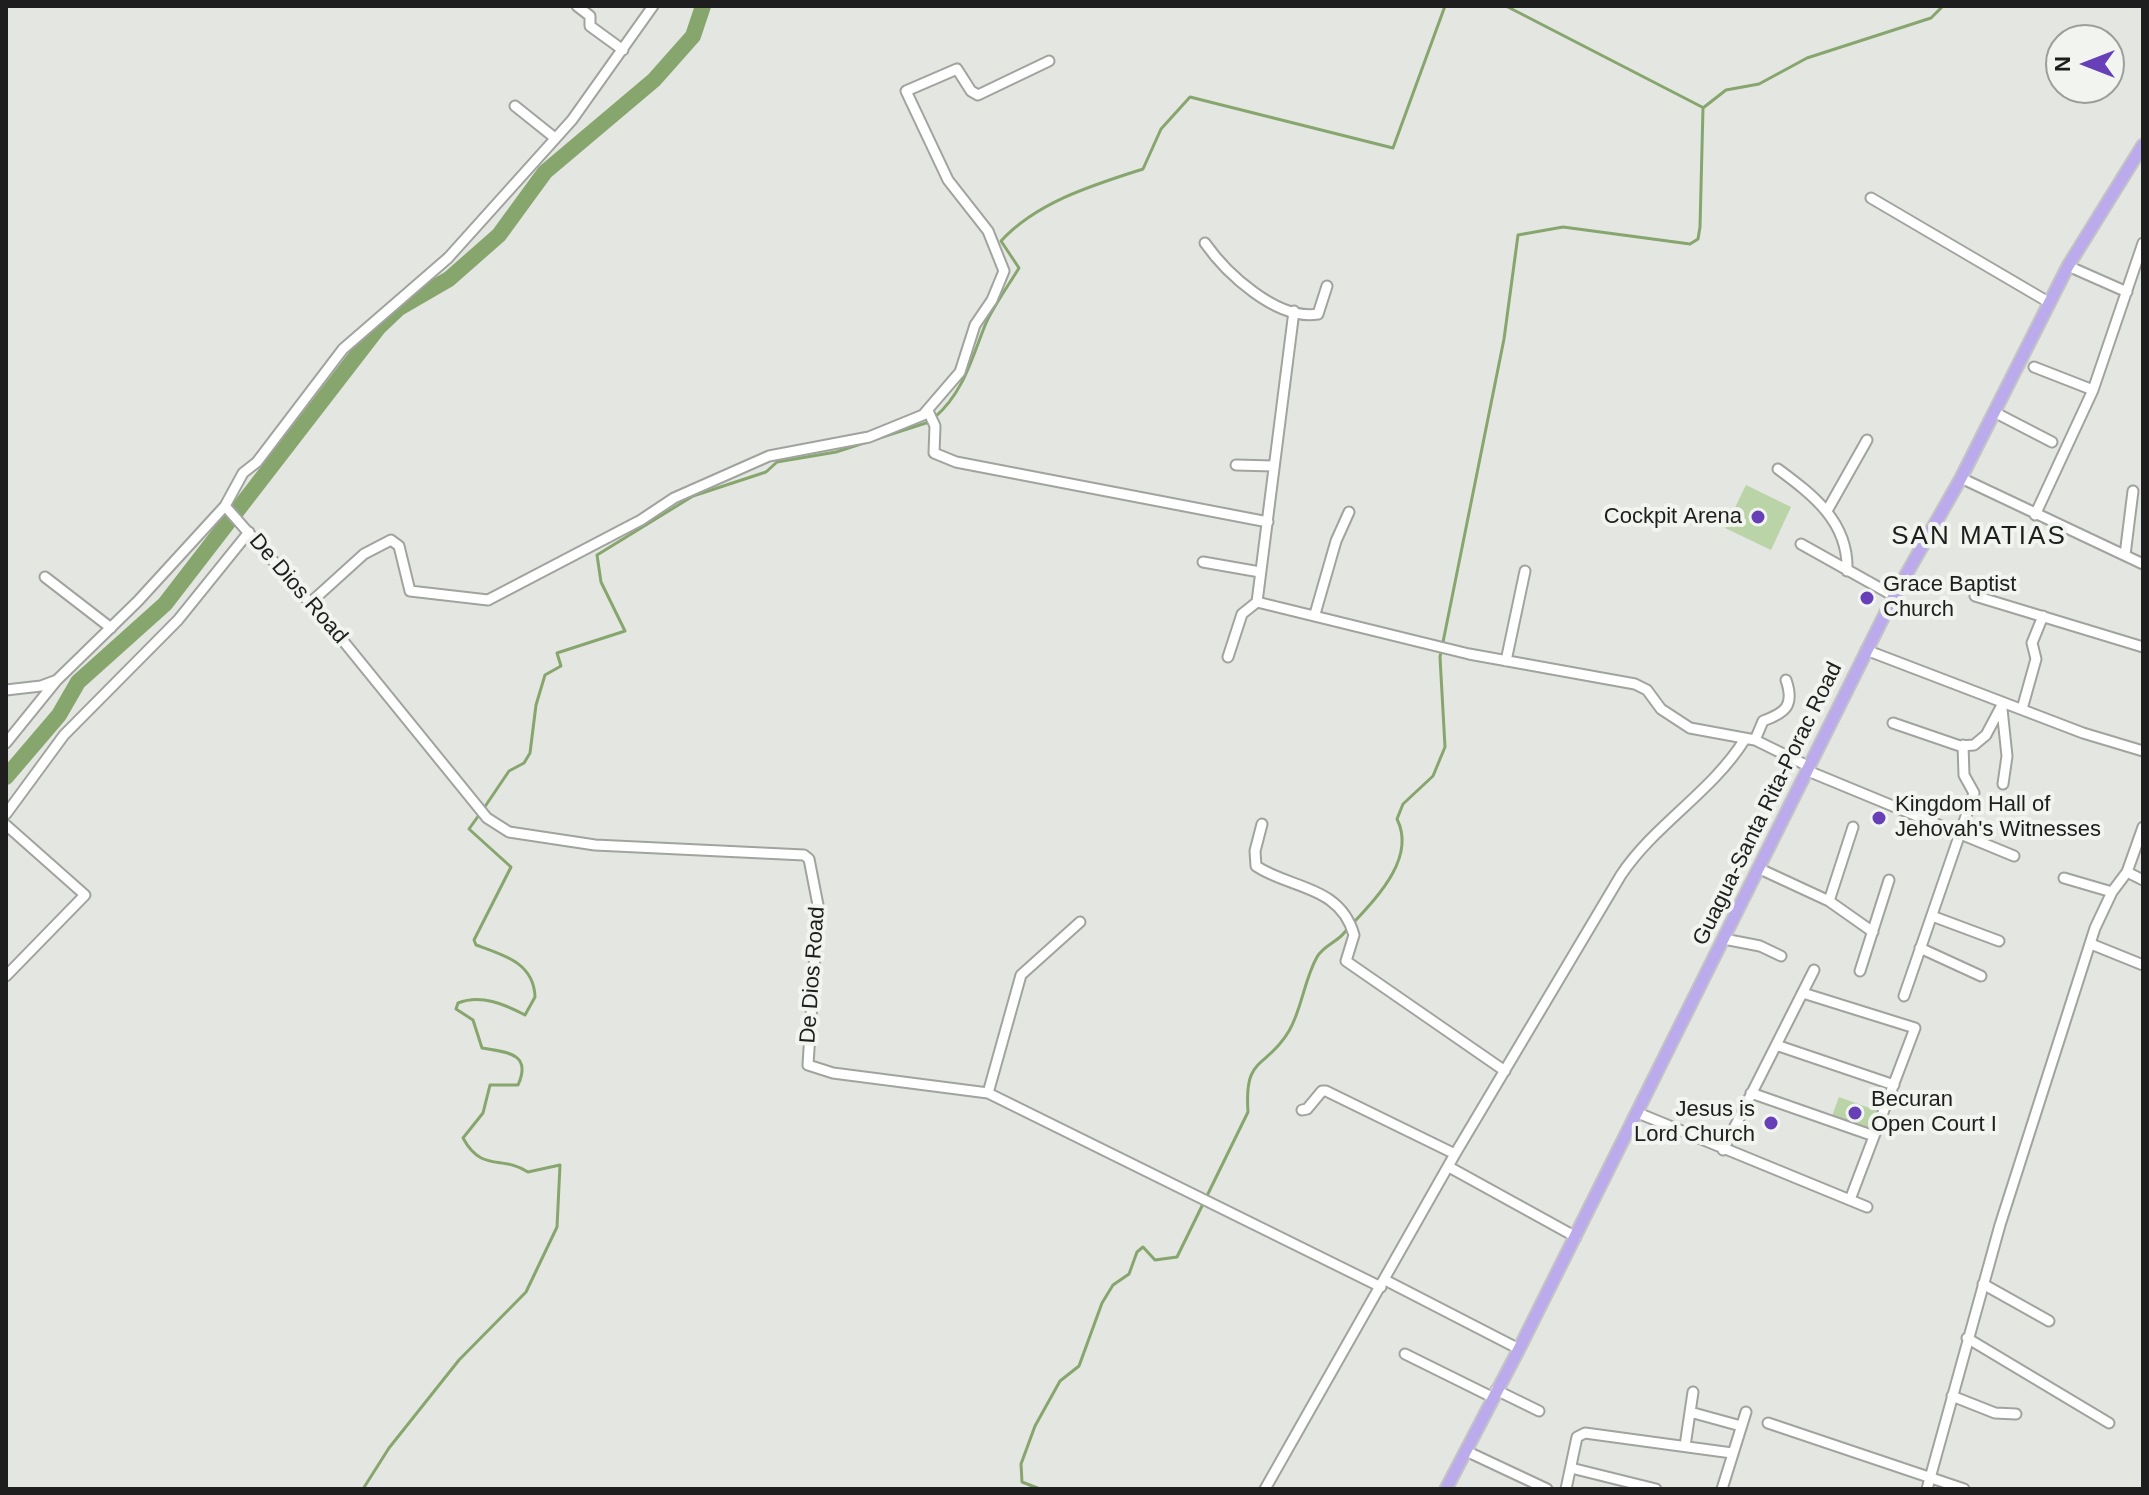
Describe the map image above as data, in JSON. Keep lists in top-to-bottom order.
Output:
{
  "streets": {
    "main road": ["Guagua-Santa Rita-Porac Road"],
    "street": ["De Dios Road"]
  },
  "crossings": [
    ["De Dios Road", "Guagua-Santa Rita-Porac Road"]
  ],
  "districts": ["SAN MATIAS"],
  "places": [
    "Cockpit Arena",
    "Grace Baptist Church",
    "Kingdom Hall of Jehovah's Witnesses",
    "Becuran Open Court I",
    "Jesus is Lord Church"
  ],
  "north": "left"
}
